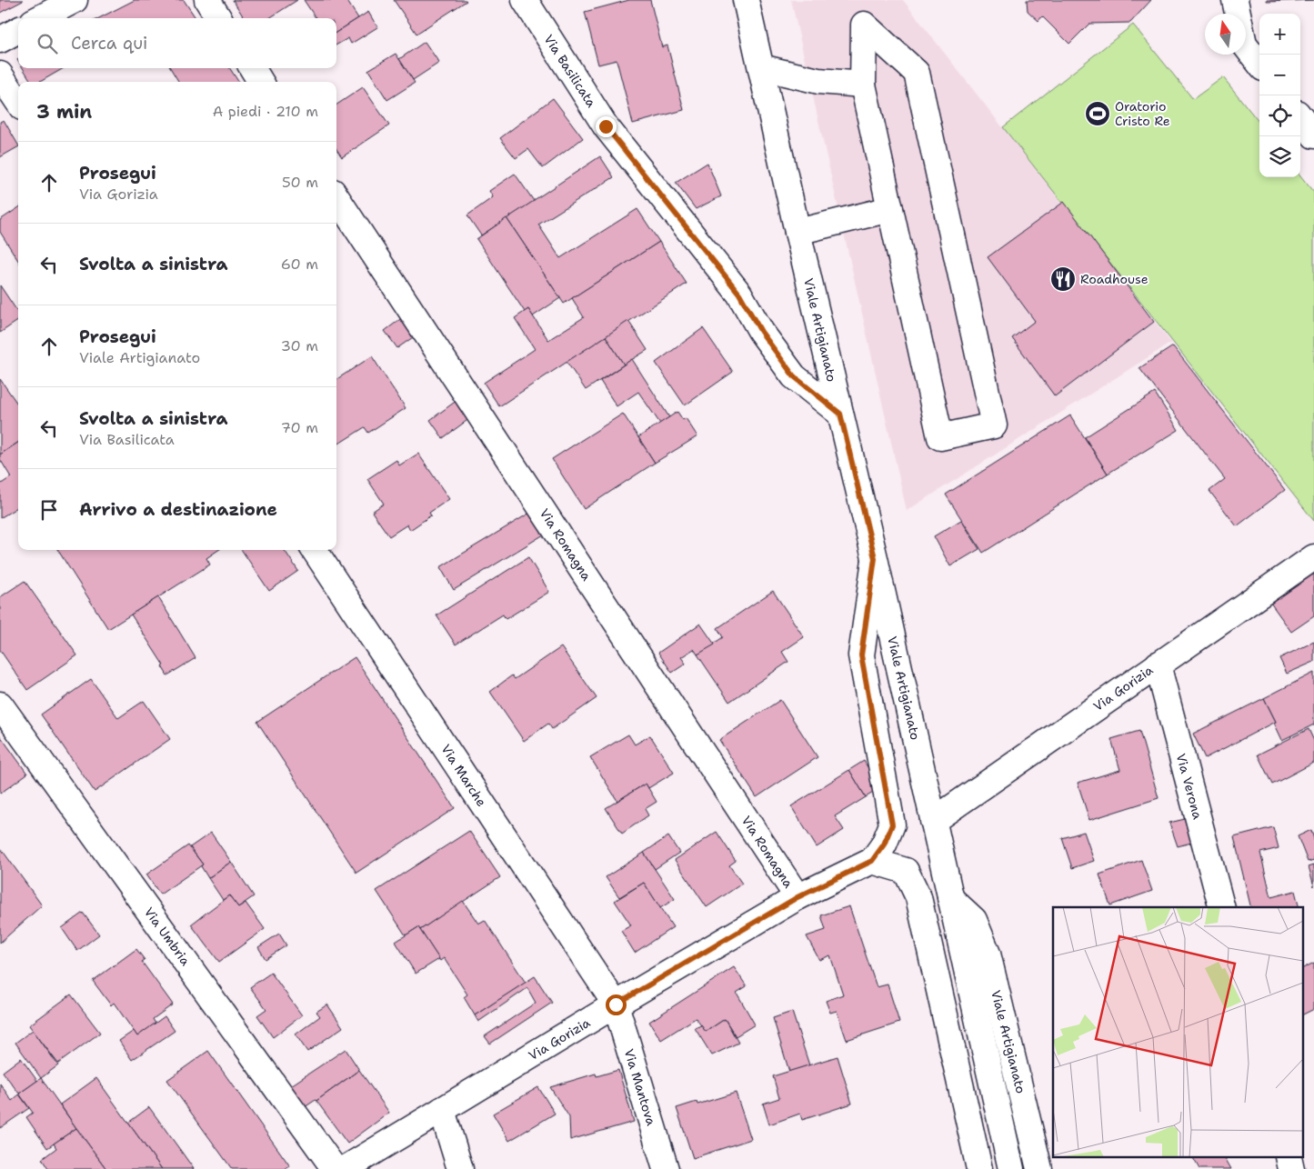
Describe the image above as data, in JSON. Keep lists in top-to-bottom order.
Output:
{
  "streets": {
    "street": [
      "Via Basilicata",
      "Viale Artigianato",
      "Via Romagna",
      "Via Gorizia",
      "Via Marche",
      "Via Verona",
      "Via Umbria",
      "Via Mantova"
    ]
  },
  "crossings": [
    ["Via Basilicata", "Viale Artigianato"],
    ["Viale Artigianato", "Via Gorizia"],
    ["Via Romagna", "Via Gorizia"],
    ["Via Gorizia", "Via Marche"],
    ["Via Gorizia", "Via Verona"],
    ["Via Gorizia", "Via Mantova"],
    ["Via Marche", "Via Mantova"]
  ],
  "places": {
    "sports": ["Oratorio Cristo Re"],
    "restaurant": ["Roadhouse"]
  },
  "north": "top",
  "page": {
    "map_buttons": ["+", "−"],
    "search": "Cerca qui",
    "heading": ["3 min", "A piedi · 210 m"],
    "list": [
      ["Prosegui", "Via Gorizia", "50 m"],
      ["Svolta a sinistra", "60 m"],
      ["Prosegui", "Viale Artigianato", "30 m"],
      ["Svolta a sinistra", "Via Basilicata", "70 m"],
      "Arrivo a destinazione"
    ]
  }
}
